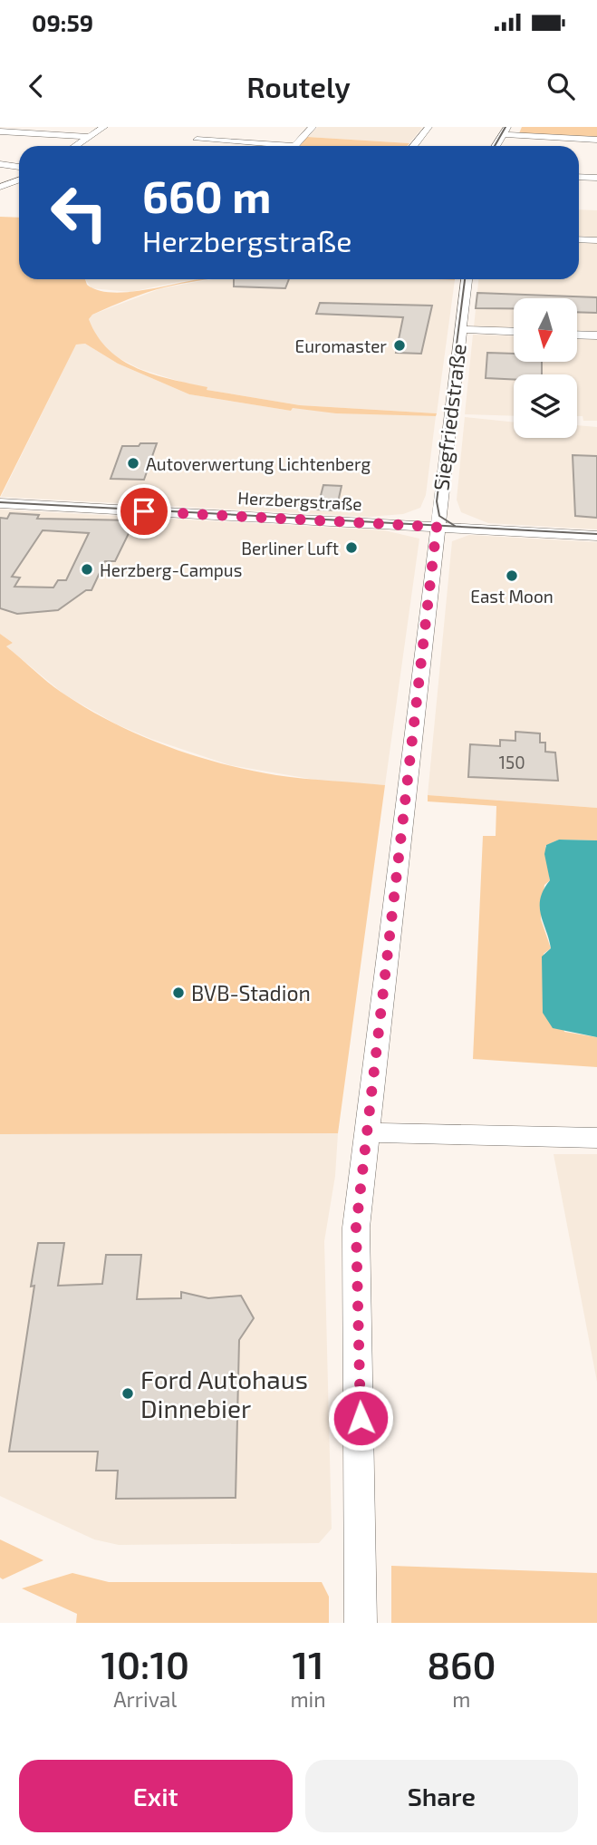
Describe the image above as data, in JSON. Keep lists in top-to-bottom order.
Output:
{
  "streets": {
    "street": ["Siegfriedstraße", "Herzbergstraße"]
  },
  "crossings": [
    ["Siegfriedstraße", "Herzbergstraße"]
  ],
  "places": [
    "Euromaster",
    "Autoverwertung Lichtenberg",
    "Berliner Luft",
    "Herzberg-Campus",
    "East Moon",
    "BVB-Stadion",
    "Ford Autohaus Dinnebier"
  ],
  "house_numbers": ["150"],
  "north": "bottom",
  "page": {
    "status": "09:59",
    "header": "Routely",
    "turn": ["660 m", "Herzbergstraße"],
    "eta": [
      "10:10",
      "Arrival",
      "11",
      "min",
      "860",
      "m"
    ],
    "buttons": ["Exit", "Share"]
  }
}
